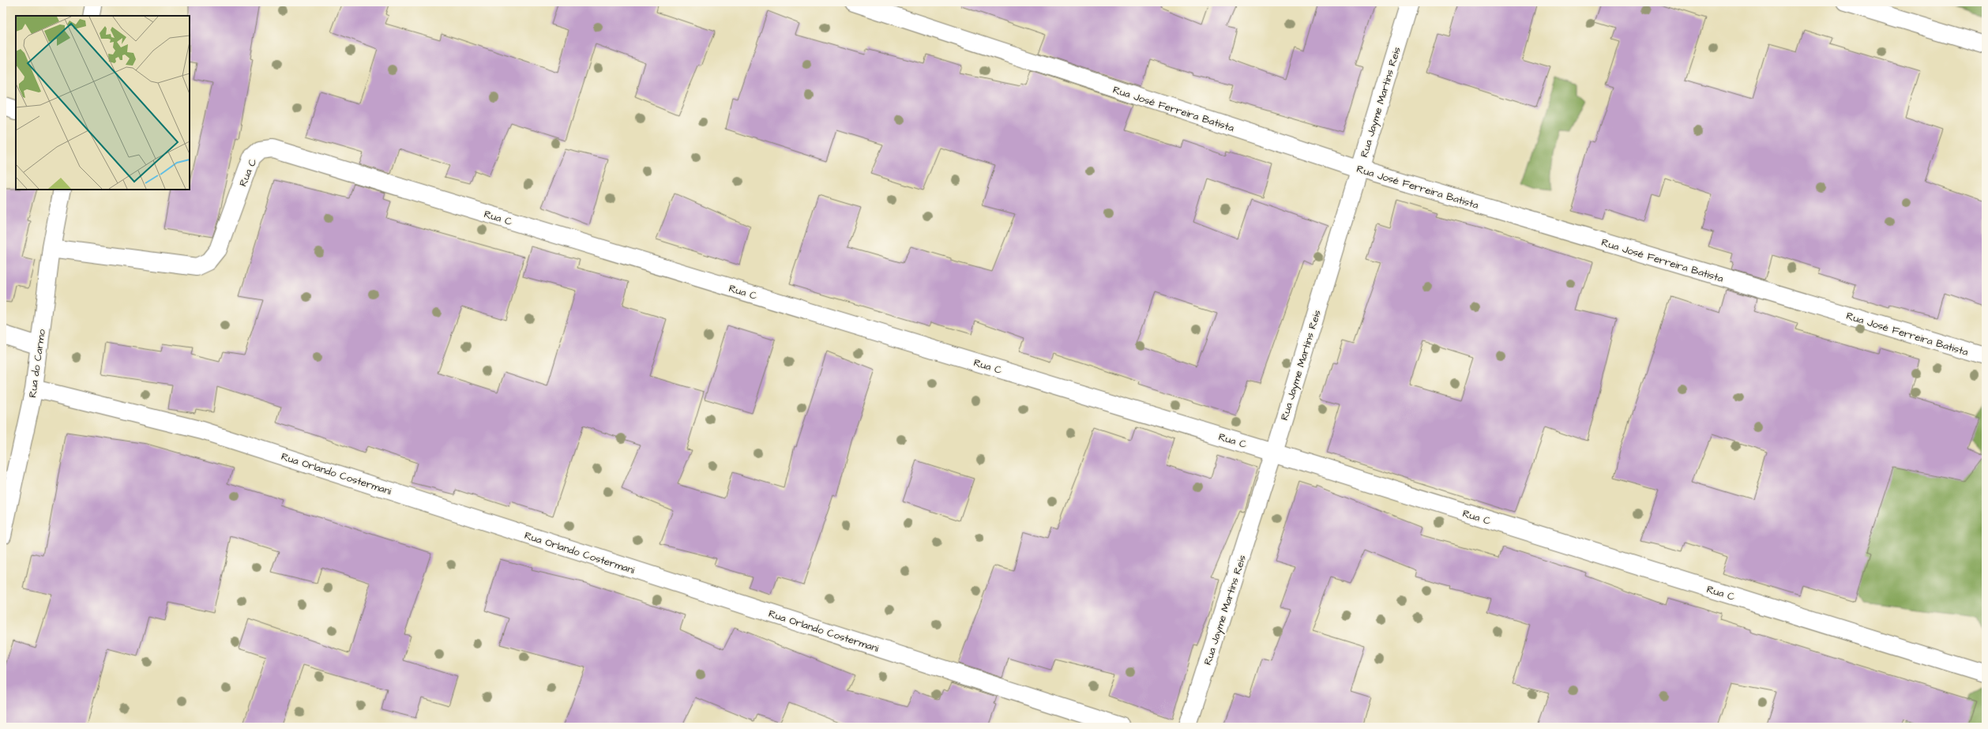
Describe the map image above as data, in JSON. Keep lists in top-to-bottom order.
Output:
{
  "streets": {
    "street": [
      "Rua Jayme Martins Reis",
      "Rua José Ferreira Batista",
      "Rua C",
      "Rua do Carmo",
      "Rua Orlando Costermani"
    ]
  },
  "crossings": [
    ["Rua Jayme Martins Reis", "Rua José Ferreira Batista"],
    ["Rua Jayme Martins Reis", "Rua C"],
    ["Rua C", "Rua do Carmo"],
    ["Rua do Carmo", "Rua Orlando Costermani"]
  ]
}
